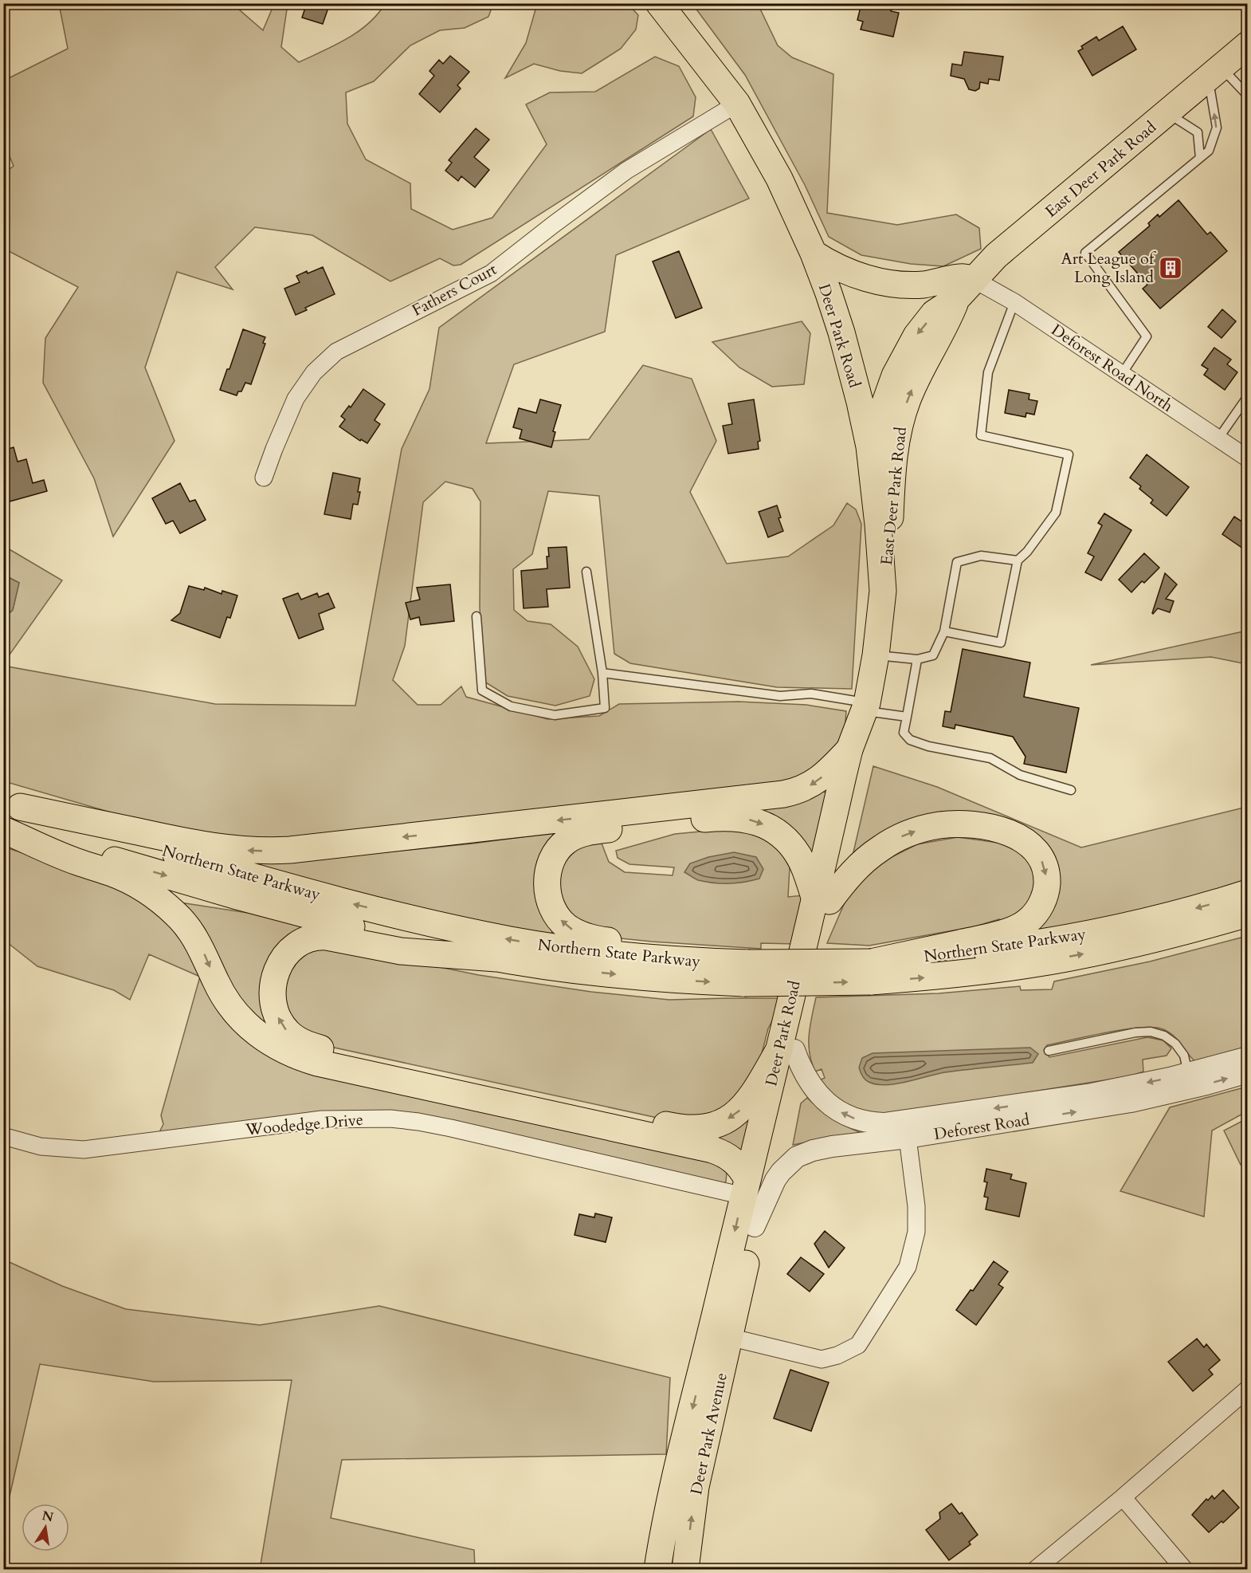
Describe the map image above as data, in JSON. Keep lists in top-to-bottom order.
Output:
{
  "streets": {
    "main road": [
      "East Deer Park Road",
      "Deer Park Road",
      "Northern State Parkway",
      "Deer Park Avenue"
    ],
    "street": [
      "Fathers Court",
      "Deforest Road North",
      "Woodedge Drive",
      "Deforest Road"
    ]
  },
  "crossings": [
    ["East Deer Park Road", "Deer Park Road"],
    ["East Deer Park Road", "Deforest Road North"],
    ["Fathers Court", "Deer Park Road"],
    ["Deer Park Road", "Woodedge Drive"],
    ["Deer Park Road", "Deforest Road"],
    ["Deer Park Road", "Deer Park Avenue"]
  ],
  "places": {
    "building": ["Art League of Long Island"]
  },
  "north": "top"
}
